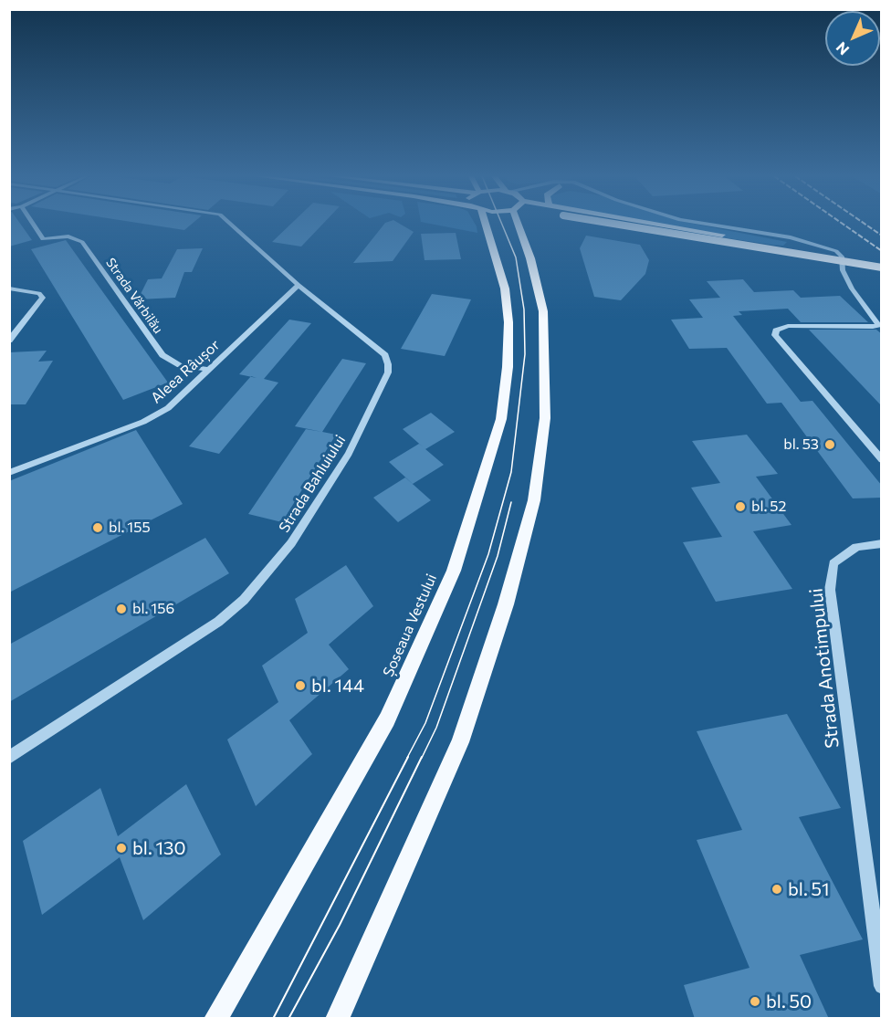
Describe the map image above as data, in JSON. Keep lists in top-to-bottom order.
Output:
{
  "streets": {
    "main road": ["Șoseaua Vestului"],
    "street": [
      "Strada Vărbilău",
      "Aleea Râușor",
      "Strada Bahluiului",
      "Strada Anotimpului"
    ]
  },
  "crossings": [
    ["Strada Vărbilău", "Aleea Râușor"],
    ["Aleea Râușor", "Strada Bahluiului"]
  ],
  "places": [
    "bl. 53",
    "bl. 52",
    "bl. 155",
    "bl. 156",
    "bl. 144",
    "bl. 130",
    "bl. 51",
    "bl. 50"
  ],
  "north": "bottom left"
}
